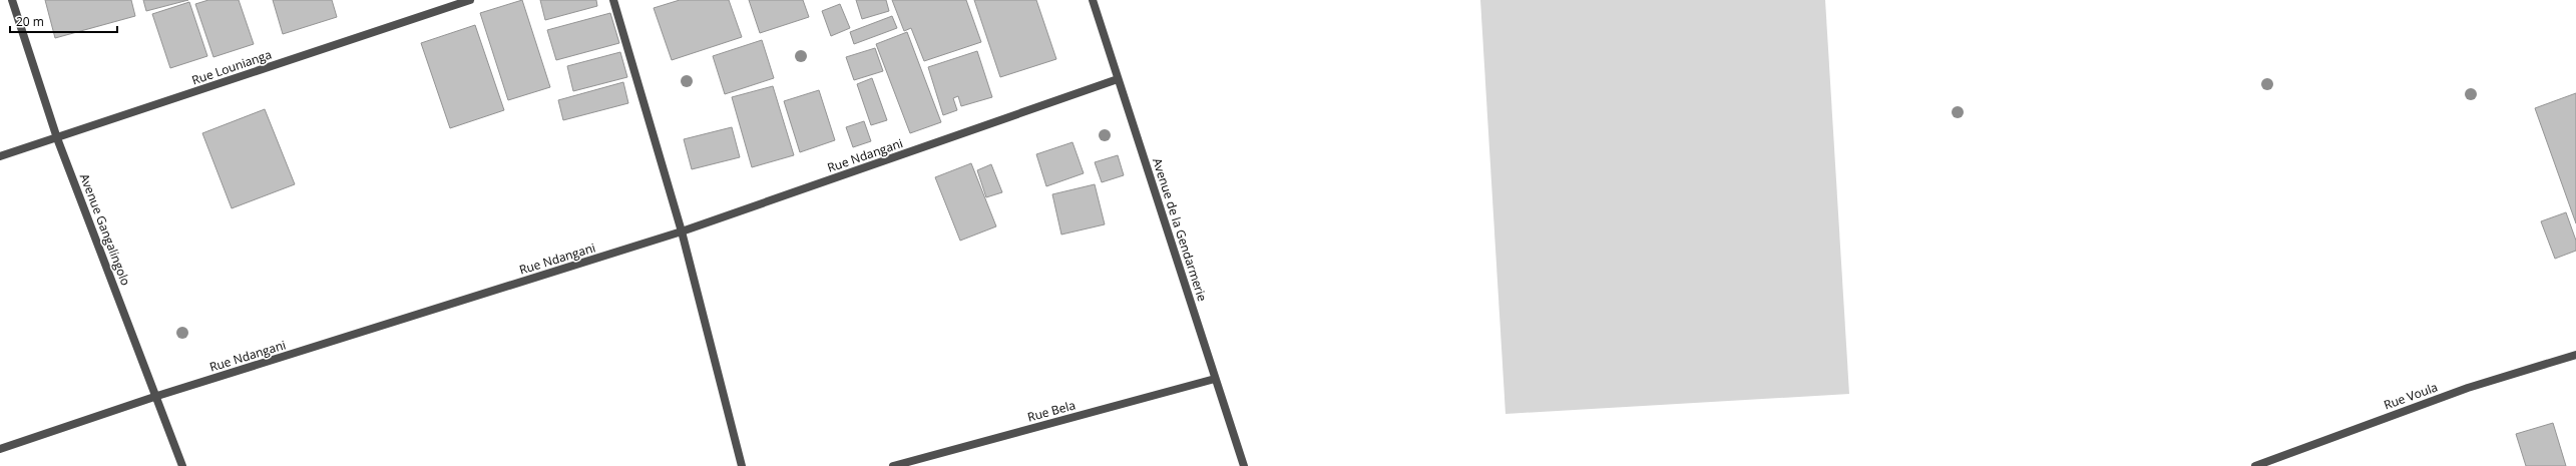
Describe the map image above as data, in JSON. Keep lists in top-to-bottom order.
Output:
{
  "streets": {
    "street": [
      "Rue Lounianga",
      "Rue Ndangani",
      "Avenue Gangalingolo",
      "Avenue de la Gendarmerie",
      "Rue Voula",
      "Rue Bela"
    ]
  },
  "crossings": [
    ["Rue Lounianga", "Avenue Gangalingolo"],
    ["Rue Ndangani", "Avenue Gangalingolo"],
    ["Rue Ndangani", "Avenue de la Gendarmerie"],
    ["Avenue de la Gendarmerie", "Rue Bela"]
  ],
  "scale_bar": "20 m"
}
